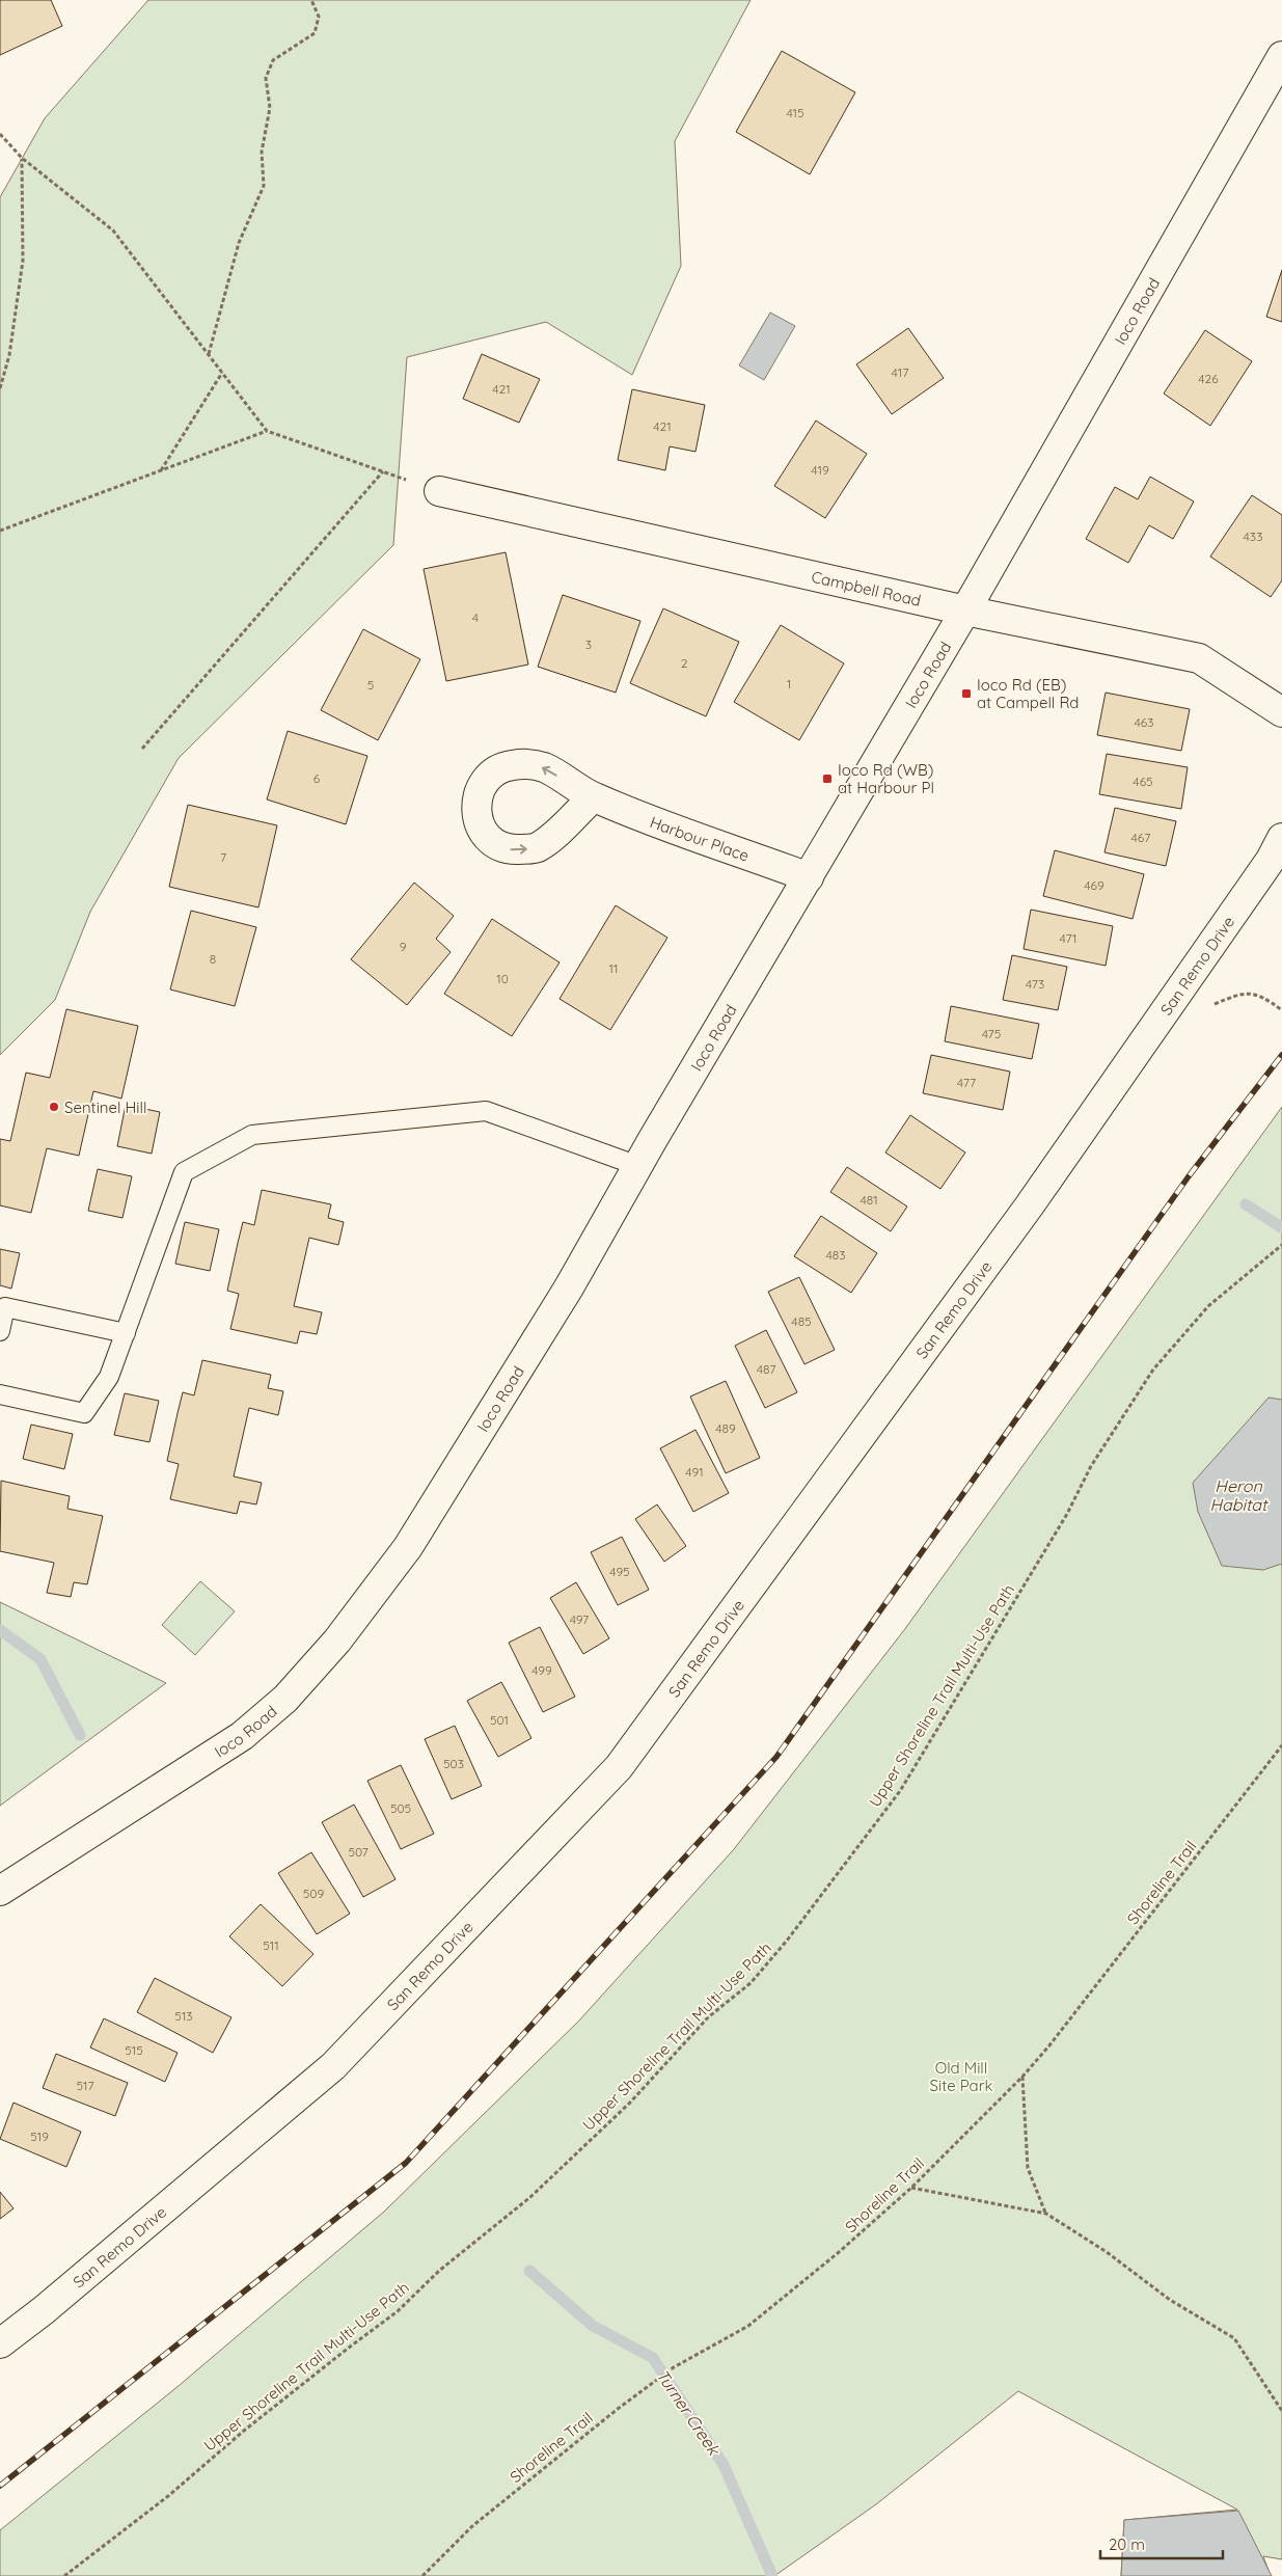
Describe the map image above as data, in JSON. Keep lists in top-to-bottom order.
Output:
{
  "streets": {
    "street": [
      "Ioco Road",
      "Campbell Road",
      "Harbour Place",
      "San Remo Drive"
    ],
    "path": ["Upper Shoreline Trail Multi-Use Path", "Shoreline Trail"]
  },
  "crossings": [
    ["Ioco Road", "Campbell Road"],
    ["Ioco Road", "Harbour Place"]
  ],
  "water": ["Heron Habitat", "Turner Creek"],
  "parks": ["Old Mill Site Park"],
  "places": {
    "transit": ["Ioco Rd (EB) at Campell Rd", "Ioco Rd (WB) at Harbour Pl"],
    "other": ["Sentinel Hill"]
  },
  "house_numbers": [
    "415",
    "417",
    "426",
    "421",
    "421",
    "419",
    "433",
    "4",
    "3",
    "2",
    "1",
    "5",
    "463",
    "6",
    "465",
    "467",
    "7",
    "469",
    "471",
    "9",
    "8",
    "11",
    "10",
    "473",
    "475",
    "477",
    "481",
    "483",
    "485",
    "487",
    "489",
    "491",
    "495",
    "497",
    "499",
    "501",
    "503",
    "505",
    "507",
    "509",
    "511",
    "513",
    "515",
    "517",
    "519"
  ],
  "scale_bar": "20 m"
}
